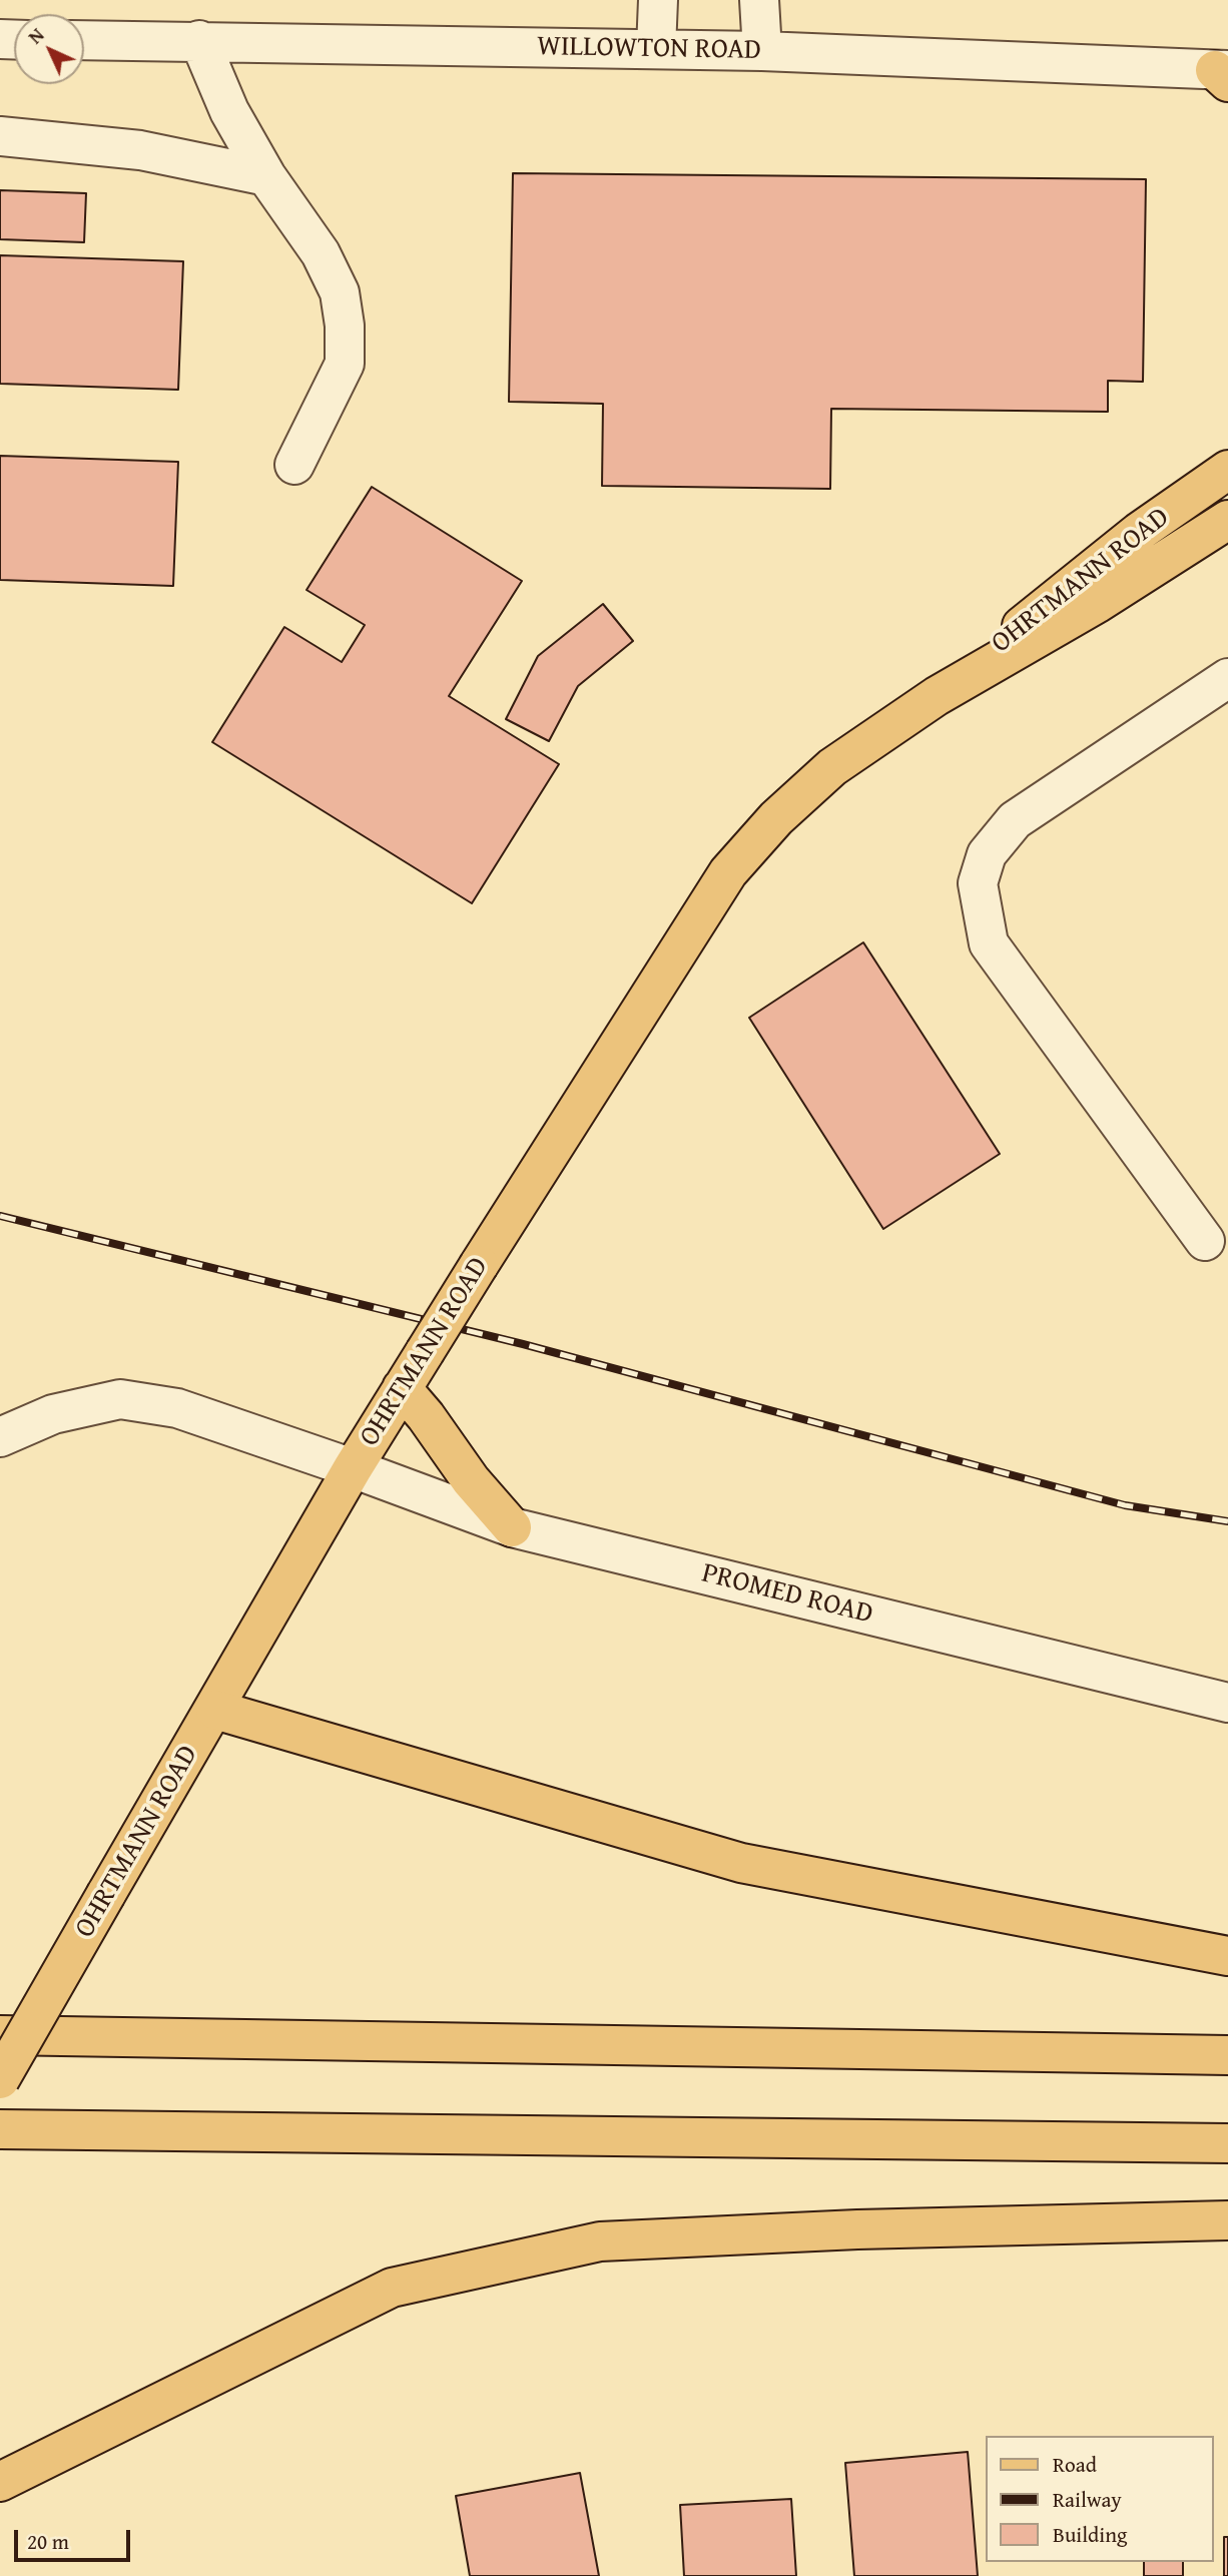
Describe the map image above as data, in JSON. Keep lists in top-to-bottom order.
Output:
{
  "streets": {
    "main road": ["OHRTMANN ROAD"],
    "street": ["WILLOWTON ROAD", "PROMED ROAD"]
  },
  "crossings": [
    ["OHRTMANN ROAD", "PROMED ROAD"]
  ],
  "legend": ["Road", "Railway", "Building"],
  "scale_bar": "20 m",
  "north": "top left"
}
